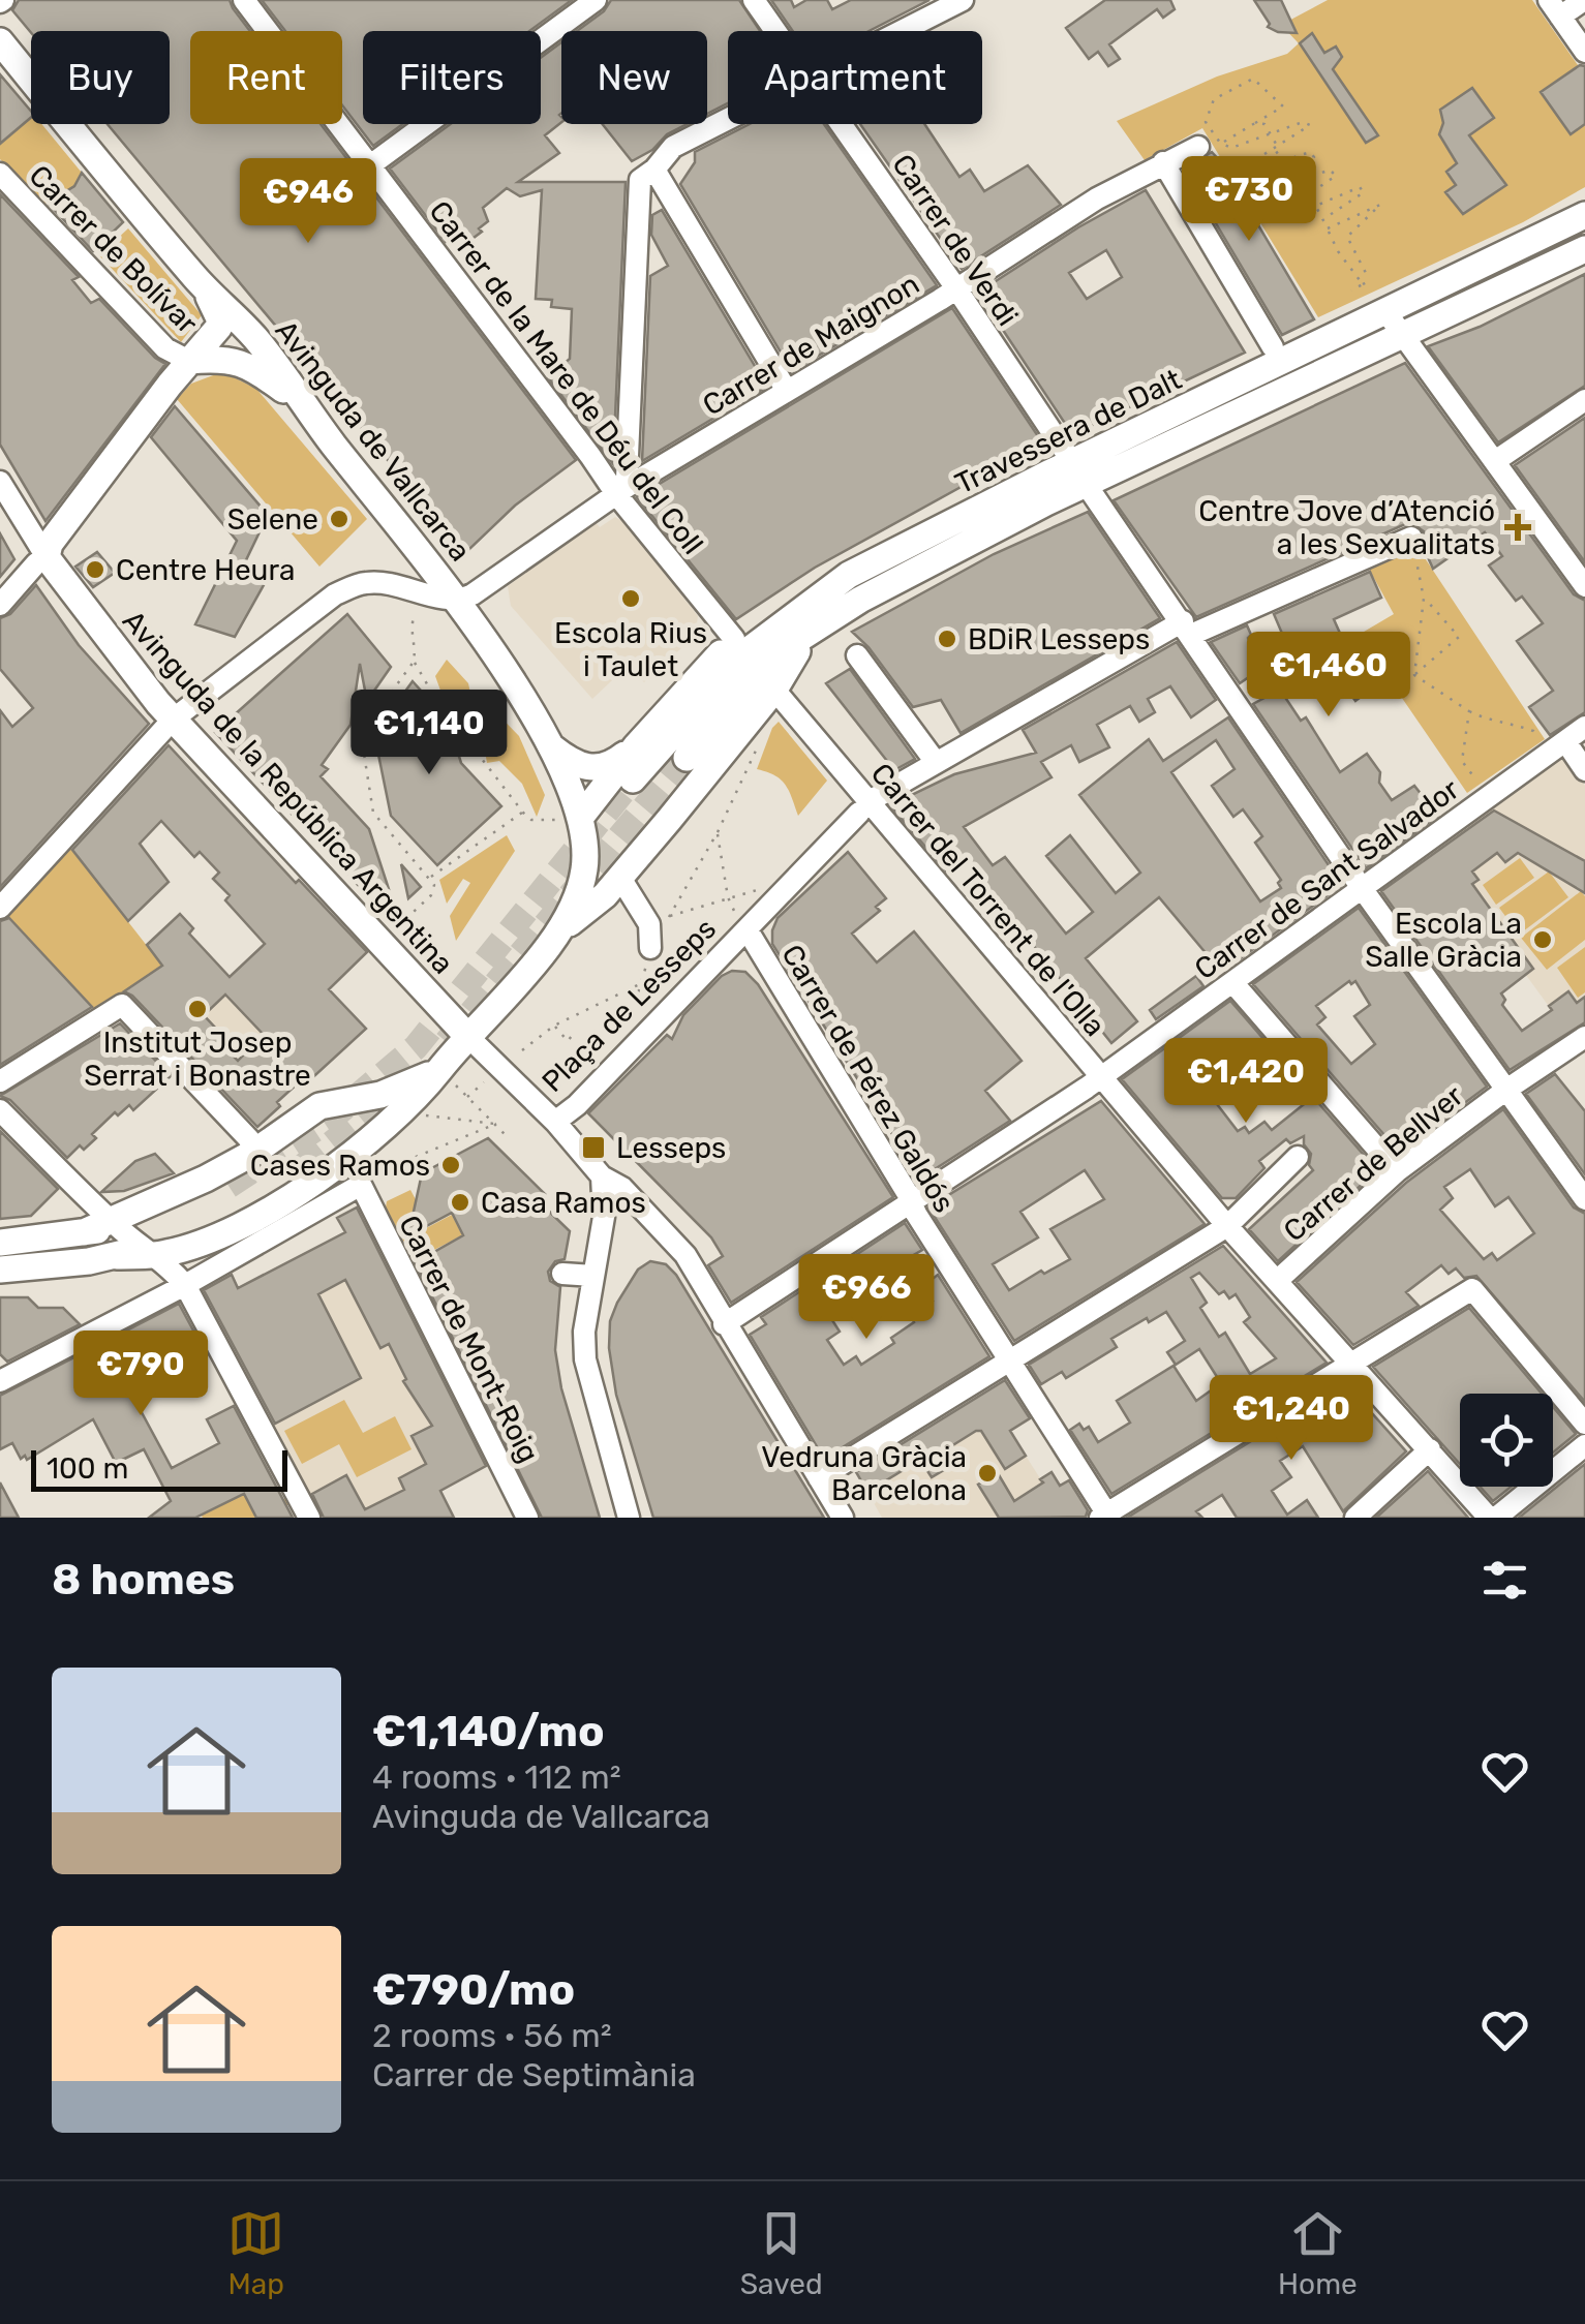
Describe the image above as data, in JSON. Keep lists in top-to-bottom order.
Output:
{
  "streets": {
    "main road": ["Travessera de Dalt", "Avinguda de Vallcarca", "Avinguda de la República Argentina"],
    "street": [
      "Carrer de Verdi",
      "Carrer de Bolívar",
      "Carrer de Maignon",
      "Carrer de la Mare de Déu del Coll",
      "Carrer de Sant Salvador",
      "Carrer del Torrent de l'Olla",
      "Plaça de Lesseps",
      "Carrer de Pérez Galdós",
      "Carrer de Bellver",
      "Carrer de Mont-Roig"
    ]
  },
  "crossings": [
    ["Carrer de Verdi", "Carrer de Maignon"],
    ["Carrer de Verdi", "Travessera de Dalt"],
    ["Carrer de Verdi", "Carrer de Sant Salvador"],
    ["Carrer de Verdi", "Plaça de Lesseps"],
    ["Carrer de Verdi", "Carrer de Bellver"],
    ["Carrer de Maignon", "Carrer de la Mare de Déu del Coll"],
    ["Carrer de Maignon", "Avinguda de Vallcarca"],
    ["Carrer de la Mare de Déu del Coll", "Travessera de Dalt"],
    ["Carrer de la Mare de Déu del Coll", "Carrer del Torrent de l'Olla"],
    ["Travessera de Dalt", "Carrer del Torrent de l'Olla"],
    ["Avinguda de la República Argentina", "Plaça de Lesseps"],
    ["Carrer de Sant Salvador", "Carrer del Torrent de l'Olla"],
    ["Carrer de Sant Salvador", "Plaça de Lesseps"],
    ["Carrer de Sant Salvador", "Carrer de Pérez Galdós"],
    ["Carrer del Torrent de l'Olla", "Plaça de Lesseps"],
    ["Carrer del Torrent de l'Olla", "Carrer de Bellver"],
    ["Plaça de Lesseps", "Carrer de Pérez Galdós"]
  ],
  "places": {
    "other": [
      "Selene",
      "Centre Heura",
      "Escola Rius i Taulet",
      "BDiR Lesseps",
      "Escola La Salle Gràcia",
      "Institut Josep Serrat i Bonastre",
      "Cases Ramos",
      "Casa Ramos",
      "Vedruna Gràcia Barcelona"
    ],
    "health": ["Centre Jove d’Atenció a les Sexualitats"],
    "transit": ["Lesseps"]
  },
  "scale_bar": "100 m",
  "page": {
    "chip": [
      "Buy",
      "Rent",
      "Filters",
      "New",
      "Apartment"
    ],
    "price": [
      "€730",
      "€946",
      "€1,460",
      "€1,140",
      "€1,420",
      "€966",
      "€790",
      "€1,240"
    ],
    "scale": "100 m",
    "heading": "8 homes",
    "list": [
      {
        "name": "€1,140/mo",
        "note": "4 rooms · 112 m² · Avinguda de Vallcarca"
      },
      {
        "name": "€790/mo",
        "note": "2 rooms · 56 m² · Carrer de Septimània"
      }
    ],
    "tabs": ["Map", "Saved", "Home"]
  }
}
